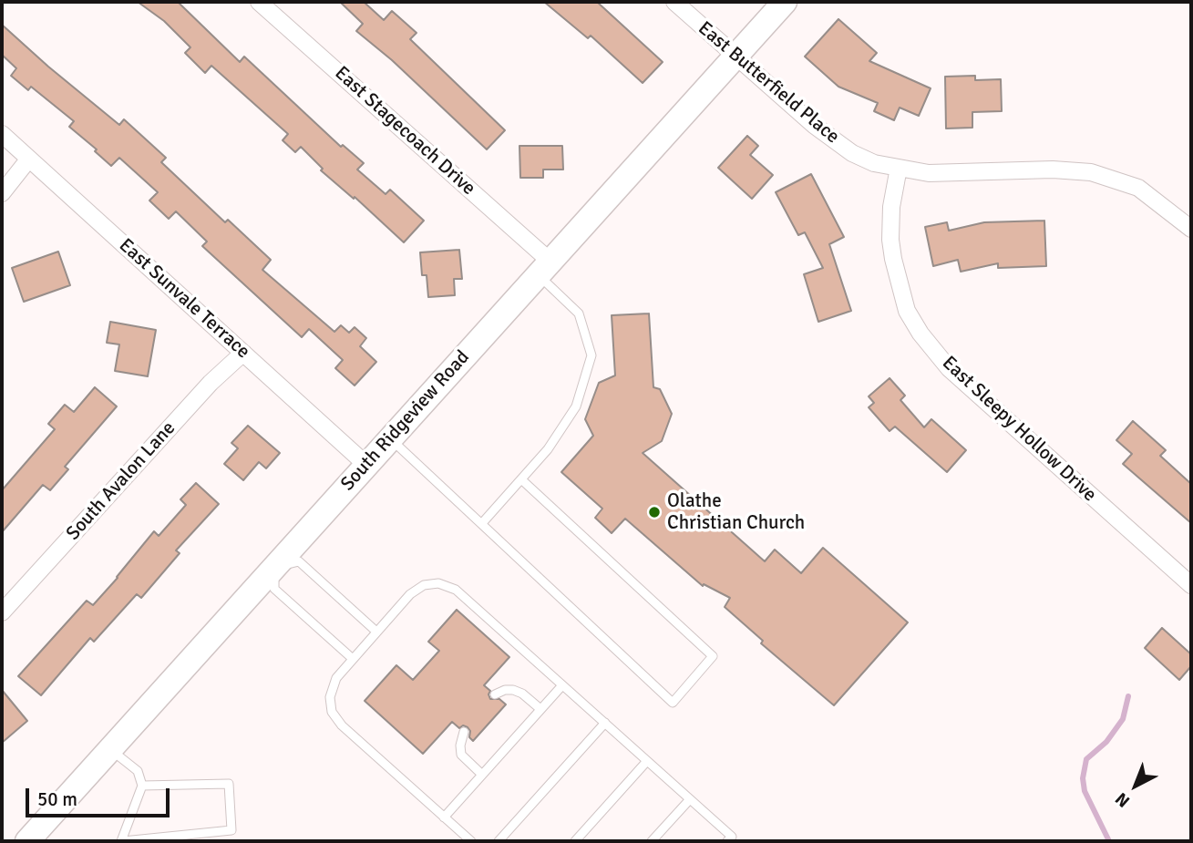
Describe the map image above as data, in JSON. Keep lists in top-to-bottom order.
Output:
{
  "streets": {
    "main road": ["South Ridgeview Road"],
    "street": [
      "East Butterfield Place",
      "East Stagecoach Drive",
      "East Sunvale Terrace",
      "East Sleepy Hollow Drive",
      "South Avalon Lane"
    ]
  },
  "crossings": [
    ["East Butterfield Place", "South Ridgeview Road"],
    ["East Butterfield Place", "East Sleepy Hollow Drive"],
    ["East Stagecoach Drive", "South Ridgeview Road"],
    ["East Sunvale Terrace", "South Ridgeview Road"],
    ["East Sunvale Terrace", "South Avalon Lane"]
  ],
  "places": ["Olathe Christian Church"],
  "scale_bar": "50 m",
  "north": "bottom left"
}
